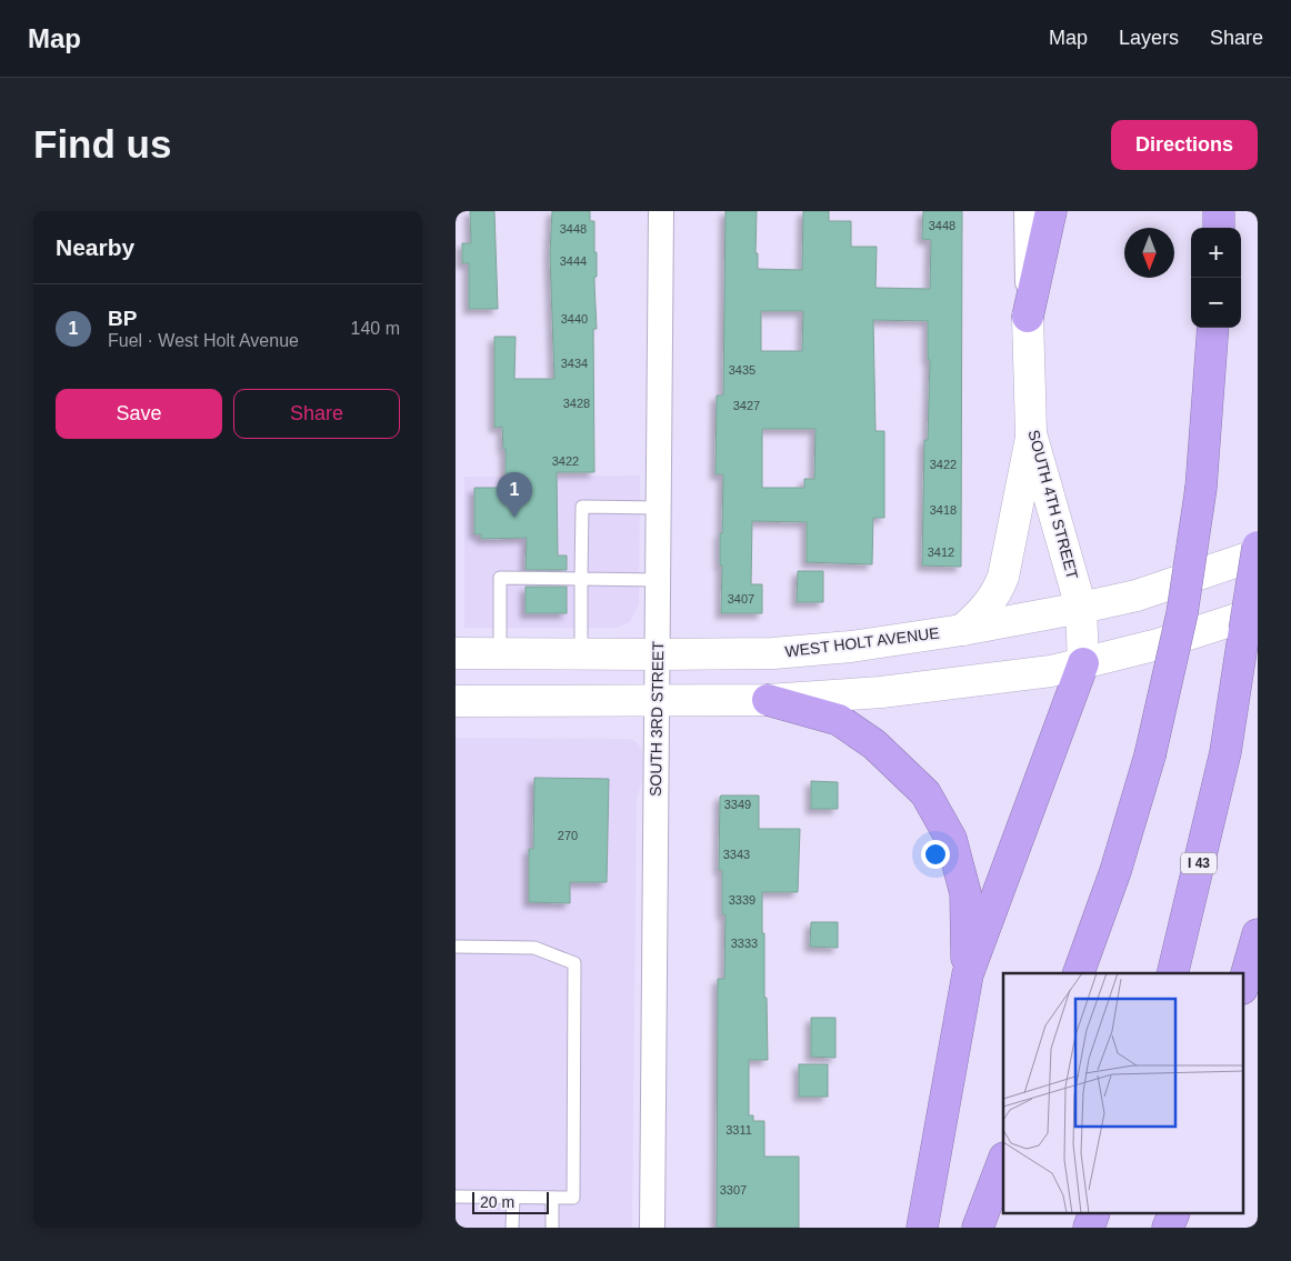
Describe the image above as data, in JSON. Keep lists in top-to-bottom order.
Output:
{
  "streets": {
    "highway": ["I 43"],
    "street": ["SOUTH 4TH STREET", "WEST HOLT AVENUE", "SOUTH 3RD STREET"]
  },
  "crossings": [
    ["SOUTH 4TH STREET", "WEST HOLT AVENUE"],
    ["WEST HOLT AVENUE", "SOUTH 3RD STREET"]
  ],
  "house_numbers": [
    "3448",
    "3448",
    "3444",
    "3440",
    "3434",
    "3435",
    "3428",
    "3427",
    "3422",
    "3422",
    "3418",
    "3412",
    "3407",
    "3349",
    "270",
    "3343",
    "3339",
    "3333",
    "3311",
    "3307"
  ],
  "scale_bar": "20 m",
  "north": "bottom",
  "page": {
    "header": "Map",
    "nav": ["Map", "Layers", "Share"],
    "buttons": [
      "Directions",
      ["Save", "Share"]
    ],
    "title": "Find us",
    "heading": "Nearby",
    "map_buttons": ["+", "−"],
    "list": [
      {
        "mark": "1",
        "name": "BP",
        "note": "Fuel · West Holt Avenue",
        "value": "140 m"
      }
    ],
    "pins": "1",
    "scale": "20 m"
  }
}
